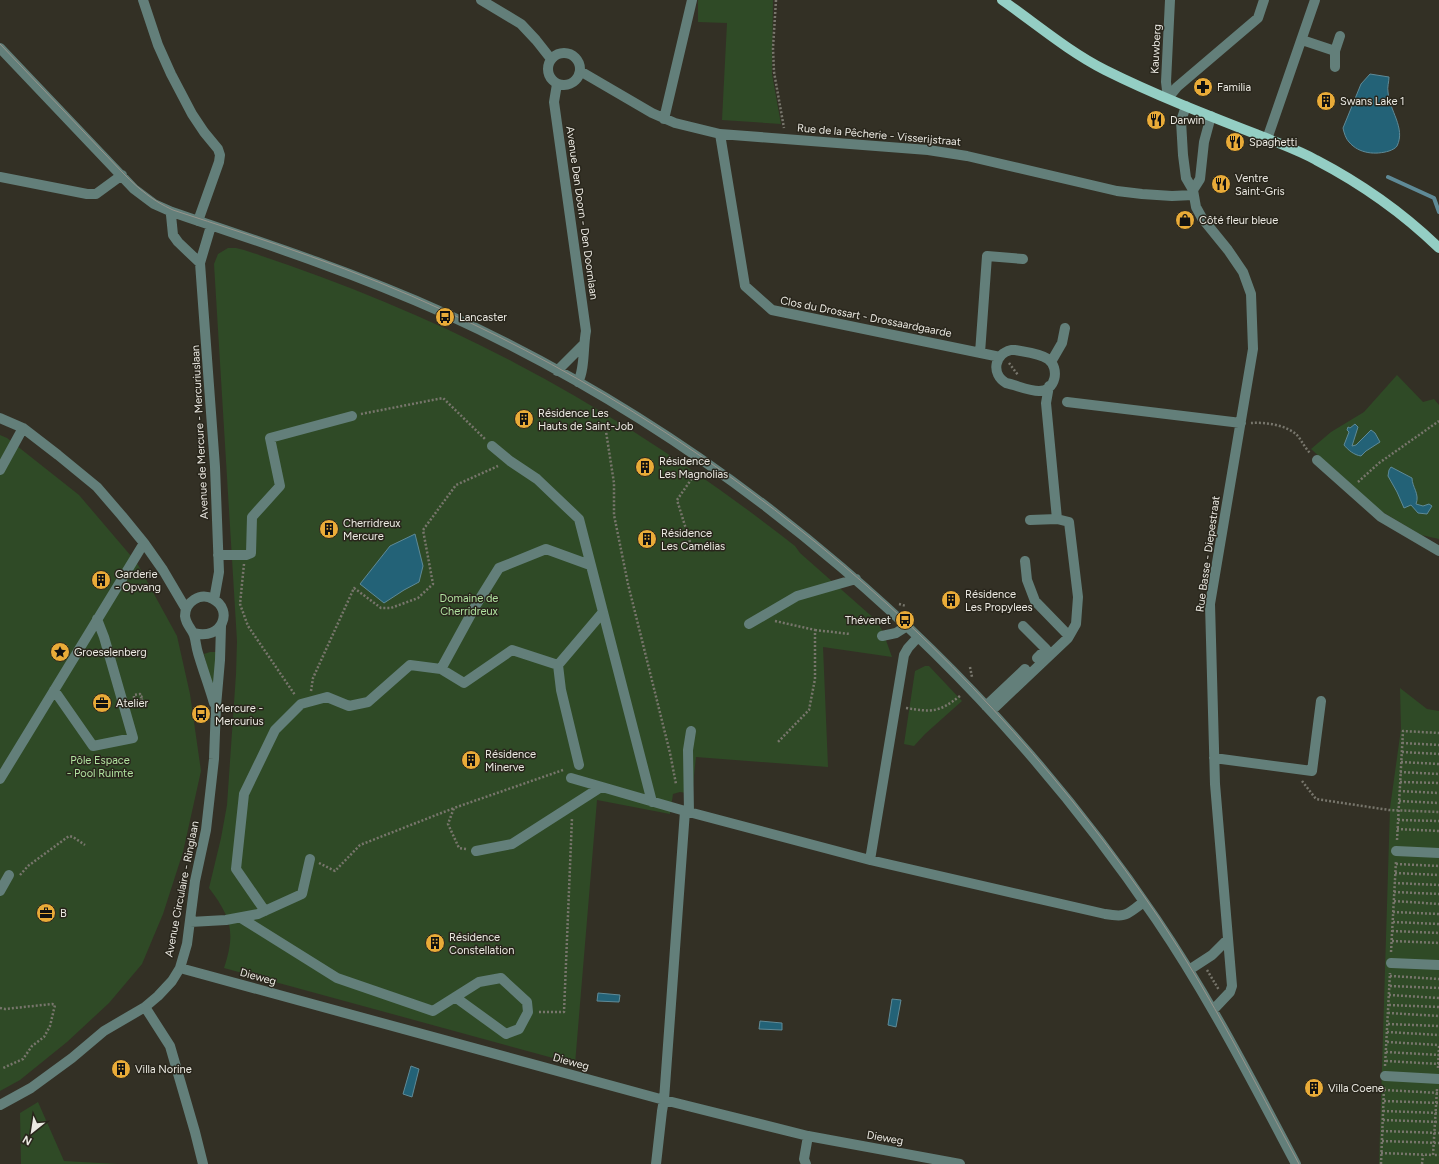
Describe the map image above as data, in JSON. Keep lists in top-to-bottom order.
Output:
{
  "streets": {
    "street": [
      "Kauwberg",
      "Rue de la Pêcherie - Visserijstraat",
      "Avenue Den Doorn - Den Doornlaan",
      "Clos du Drossart - Drossaardgaarde",
      "Avenue de Mercure - Mercuriuslaan",
      "Rue Basse - Diepestraat",
      "Avenue Circulaire - Ringlaan",
      "Dieweg"
    ]
  },
  "crossings": [
    ["Rue de la Pêcherie - Visserijstraat", "Clos du Drossart - Drossaardgaarde"],
    ["Rue de la Pêcherie - Visserijstraat", "Rue Basse - Diepestraat"],
    ["Avenue de Mercure - Mercuriuslaan", "Avenue Circulaire - Ringlaan"],
    ["Avenue Circulaire - Ringlaan", "Dieweg"]
  ],
  "parks": ["Domaine de Cherridreux", "Pôle Espace - Pool Ruimte"],
  "places": {
    "pharmacy": ["Familia"],
    "building": [
      "Swans Lake 1",
      "Résidence Les Hauts de Saint-Job",
      "Résidence Les Magnolias",
      "Cherridreux Mercure",
      "Résidence Les Camélias",
      "Garderie - Opvang",
      "Résidence Les Propylees",
      "Résidence Minerve",
      "Résidence Constellation",
      "Villa Norine",
      "Villa Coene"
    ],
    "restaurant": ["Darwin", "Spaghetti", "Ventre Saint-Gris"],
    "shop": ["Côté fleur bleue"],
    "bus stop": ["Lancaster", "Thévenet", "Mercure - Mercurius"],
    "place": ["Groeselenberg"],
    "office": ["Atelier", "B"]
  },
  "north": "bottom left"
}
